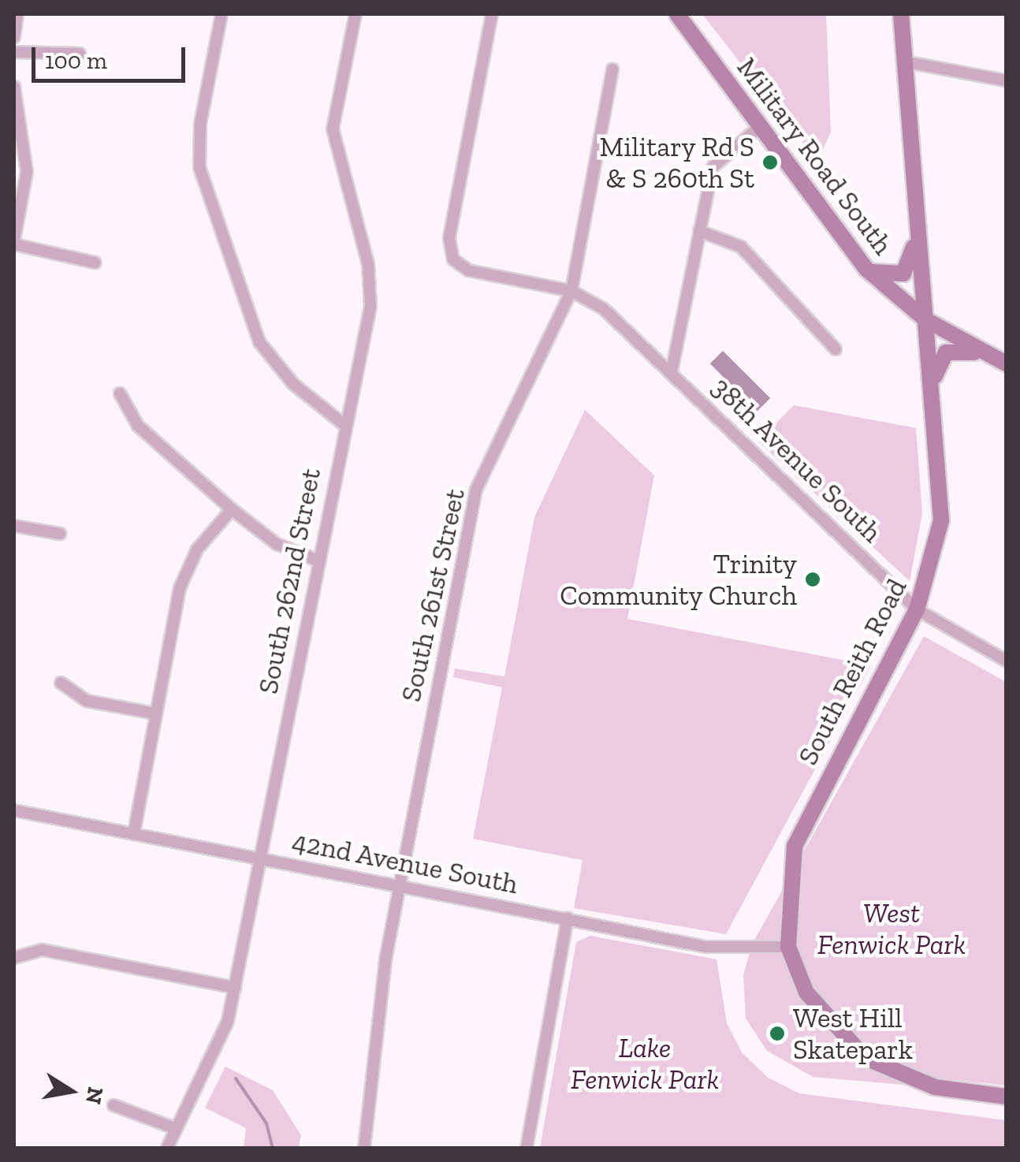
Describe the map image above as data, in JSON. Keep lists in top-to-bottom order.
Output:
{
  "streets": {
    "main road": ["Military Road South", "South Reith Road"],
    "street": [
      "38th Avenue South",
      "South 262nd Street",
      "South 261st Street",
      "42nd Avenue South"
    ]
  },
  "crossings": [
    ["Military Road South", "South Reith Road"],
    ["38th Avenue South", "South 261st Street"],
    ["38th Avenue South", "South Reith Road"],
    ["South 262nd Street", "42nd Avenue South"],
    ["South 261st Street", "42nd Avenue South"],
    ["South Reith Road", "42nd Avenue South"]
  ],
  "parks": ["West Fenwick Park", "Lake Fenwick Park"],
  "places": ["Military Rd S & S 260th St", "Trinity Community Church", "West Hill Skatepark"],
  "scale_bar": "100 m",
  "north": "right"
}
